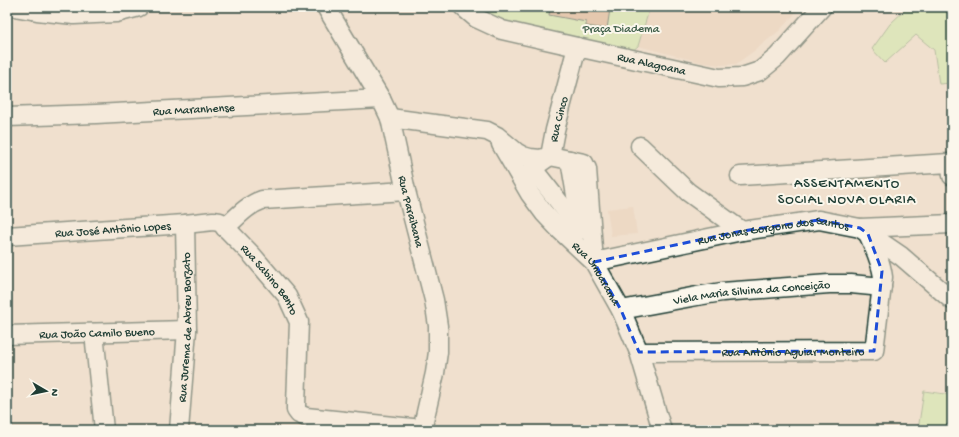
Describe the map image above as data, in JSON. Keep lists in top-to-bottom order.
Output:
{
  "streets": {
    "street": [
      "Rua Alagoana",
      "Rua Maranhense",
      "Rua Cinco",
      "Rua Paraibana",
      "Rua José Antônio Lopes",
      "Rua Jonas Gorgono dos Santos",
      "Rua Umuarama",
      "Rua Sabino Bento",
      "Viela Maria Silvina da Conceição",
      "Rua Jurema de Abreu Borzato",
      "Rua João Camilo Bueno",
      "Rua Antônio Aguiar Monteiro"
    ]
  },
  "crossings": [
    ["Rua Alagoana", "Rua Cinco"],
    ["Rua Maranhense", "Rua Paraibana"],
    ["Rua Cinco", "Rua Umuarama"],
    ["Rua Paraibana", "Rua Sabino Bento"],
    ["Rua José Antônio Lopes", "Rua Sabino Bento"],
    ["Rua José Antônio Lopes", "Rua Jurema de Abreu Borzato"],
    ["Rua Jonas Gorgono dos Santos", "Rua Umuarama"],
    ["Rua Jonas Gorgono dos Santos", "Rua Antônio Aguiar Monteiro"],
    ["Rua Umuarama", "Viela Maria Silvina da Conceição"],
    ["Rua Umuarama", "Rua Antônio Aguiar Monteiro"],
    ["Viela Maria Silvina da Conceição", "Rua Antônio Aguiar Monteiro"],
    ["Rua Jurema de Abreu Borzato", "Rua João Camilo Bueno"]
  ],
  "districts": ["ASSENTAMENTO SOCIAL NOVA OLARIA"],
  "parks": ["Praça Diadema"],
  "north": "right"
}
